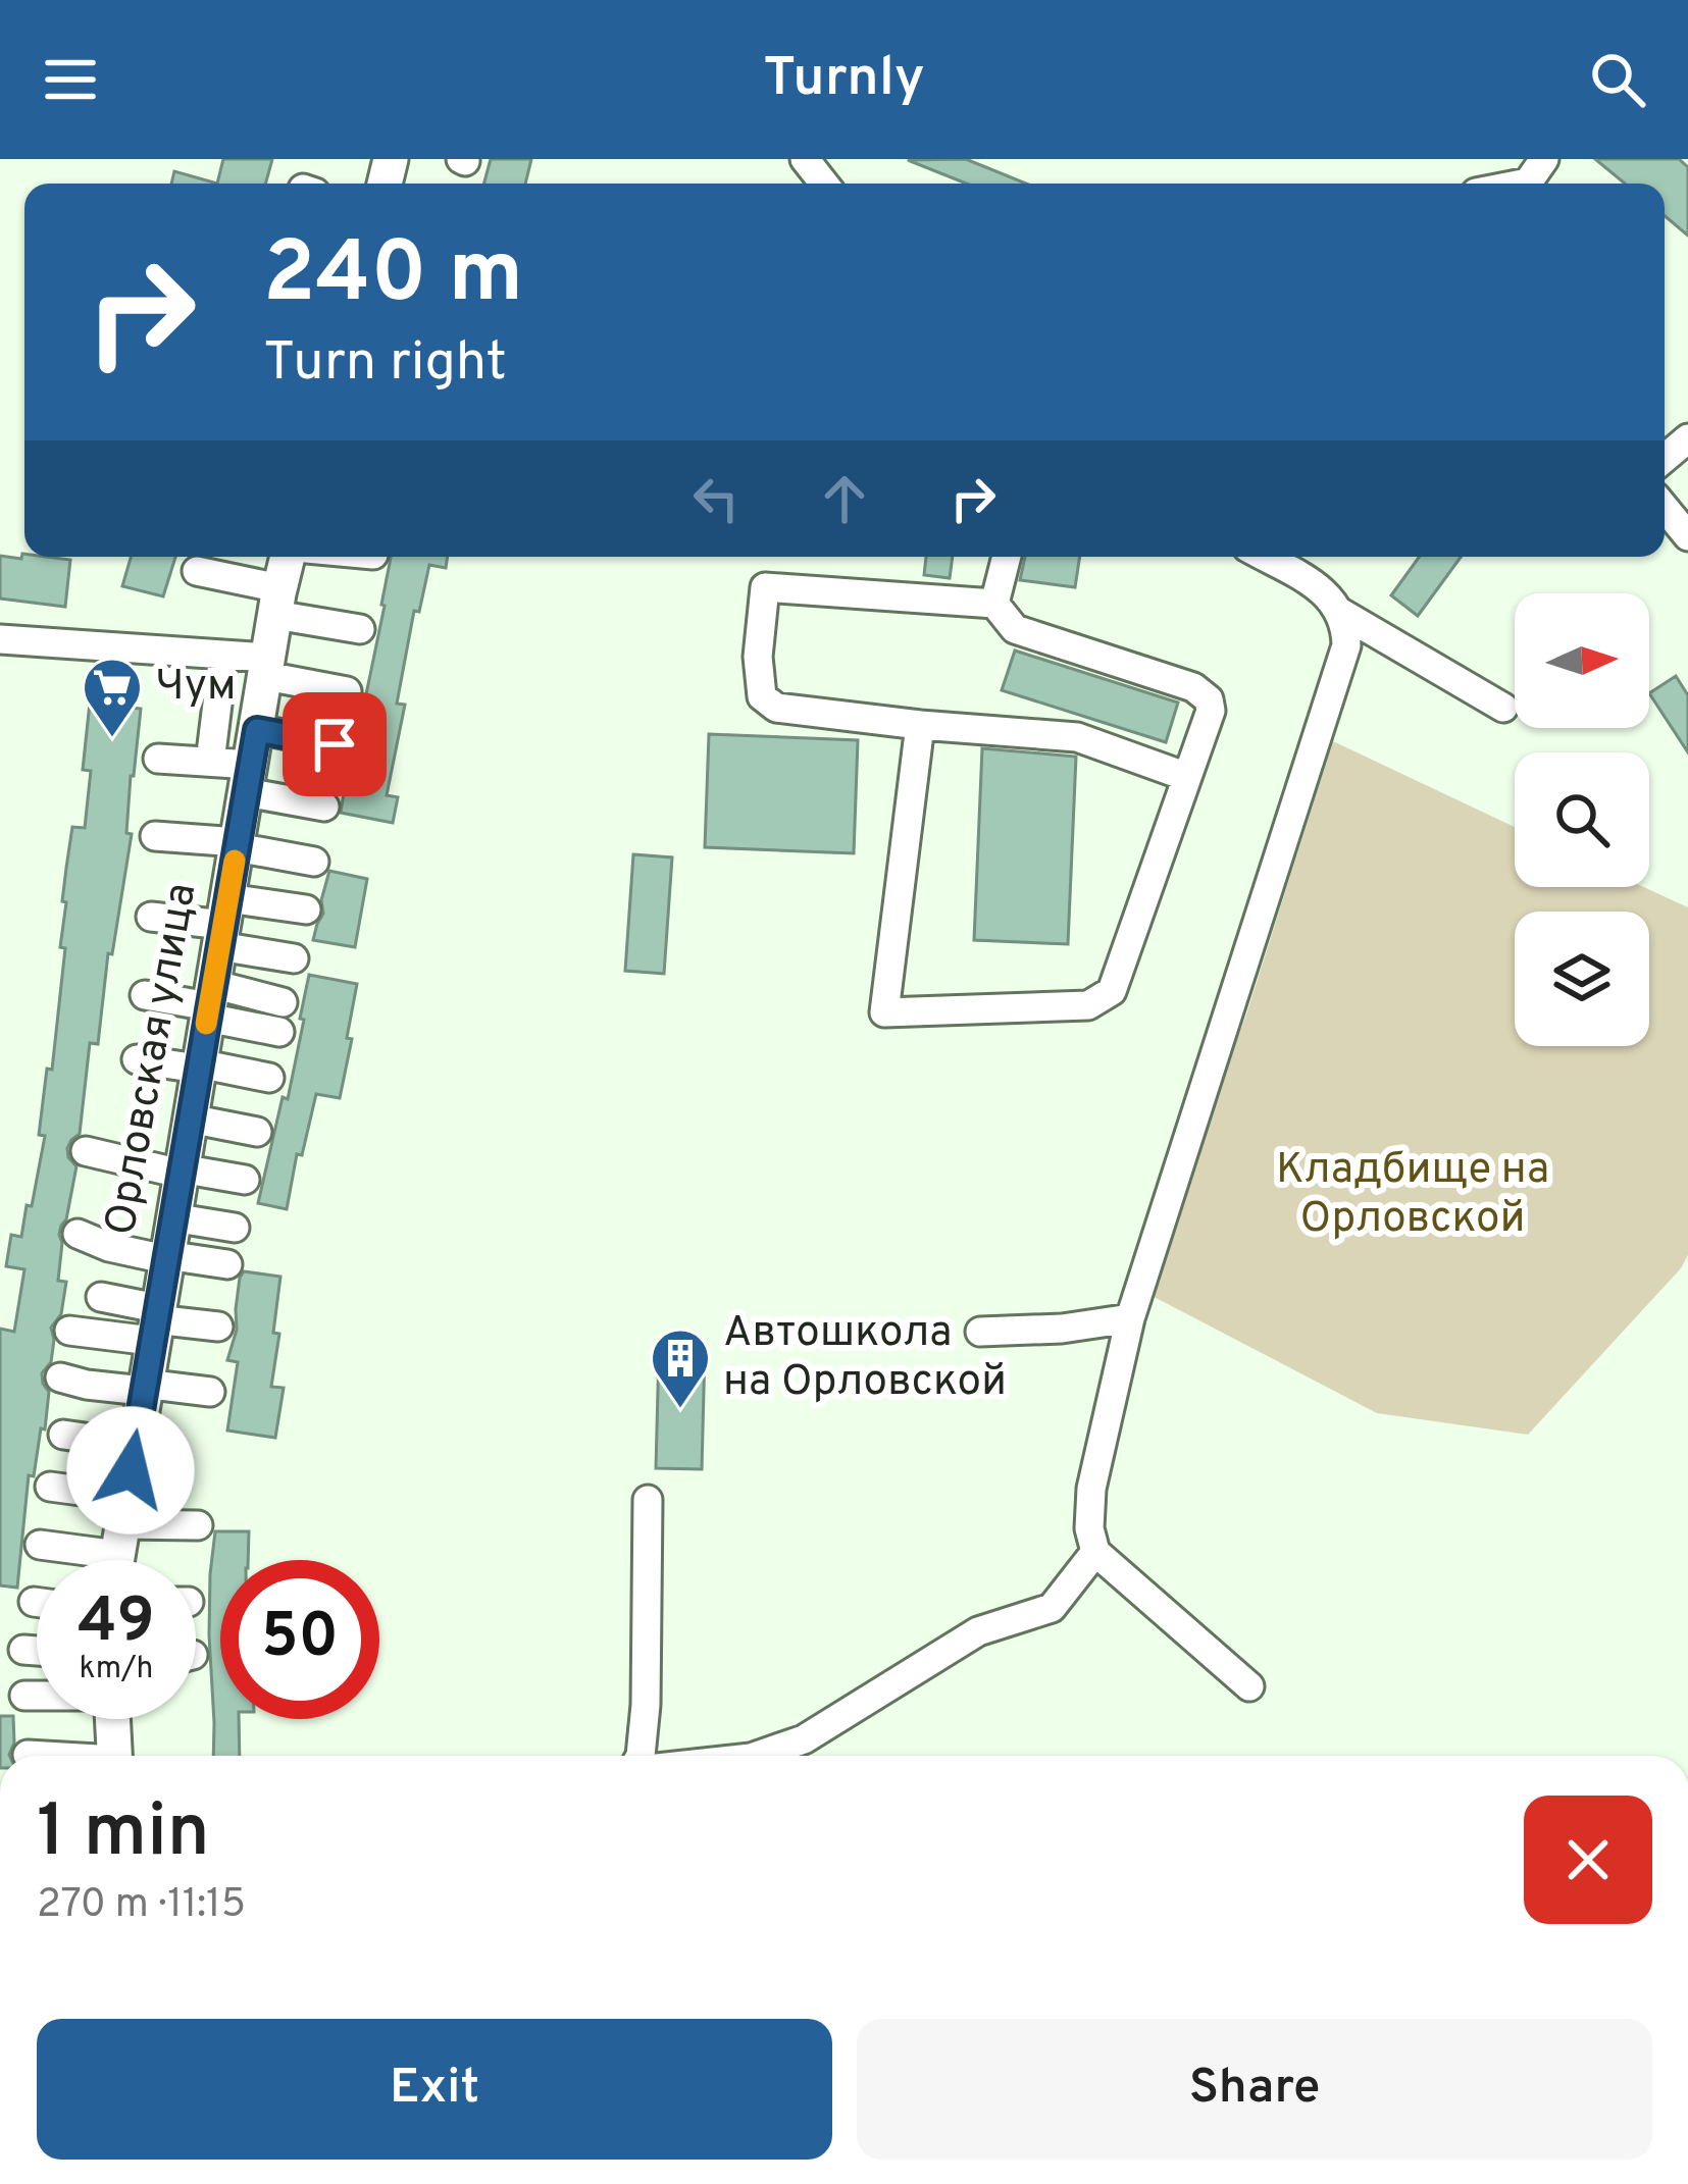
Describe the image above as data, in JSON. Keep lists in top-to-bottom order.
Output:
{
  "streets": {
    "main road": ["Орловская улица"]
  },
  "parks": ["Кладбище на Орловской"],
  "places": {
    "supermarket": ["Чум"],
    "building": ["Автошкола на Орловской"]
  },
  "north": "right",
  "page": {
    "header": "Turnly",
    "turn": ["240 m", "Turn right"],
    "speed": "49 km/h",
    "limit": "50",
    "heading": ["1 min", "270 m · 11:15"],
    "buttons": ["Exit", "Share"]
  }
}
